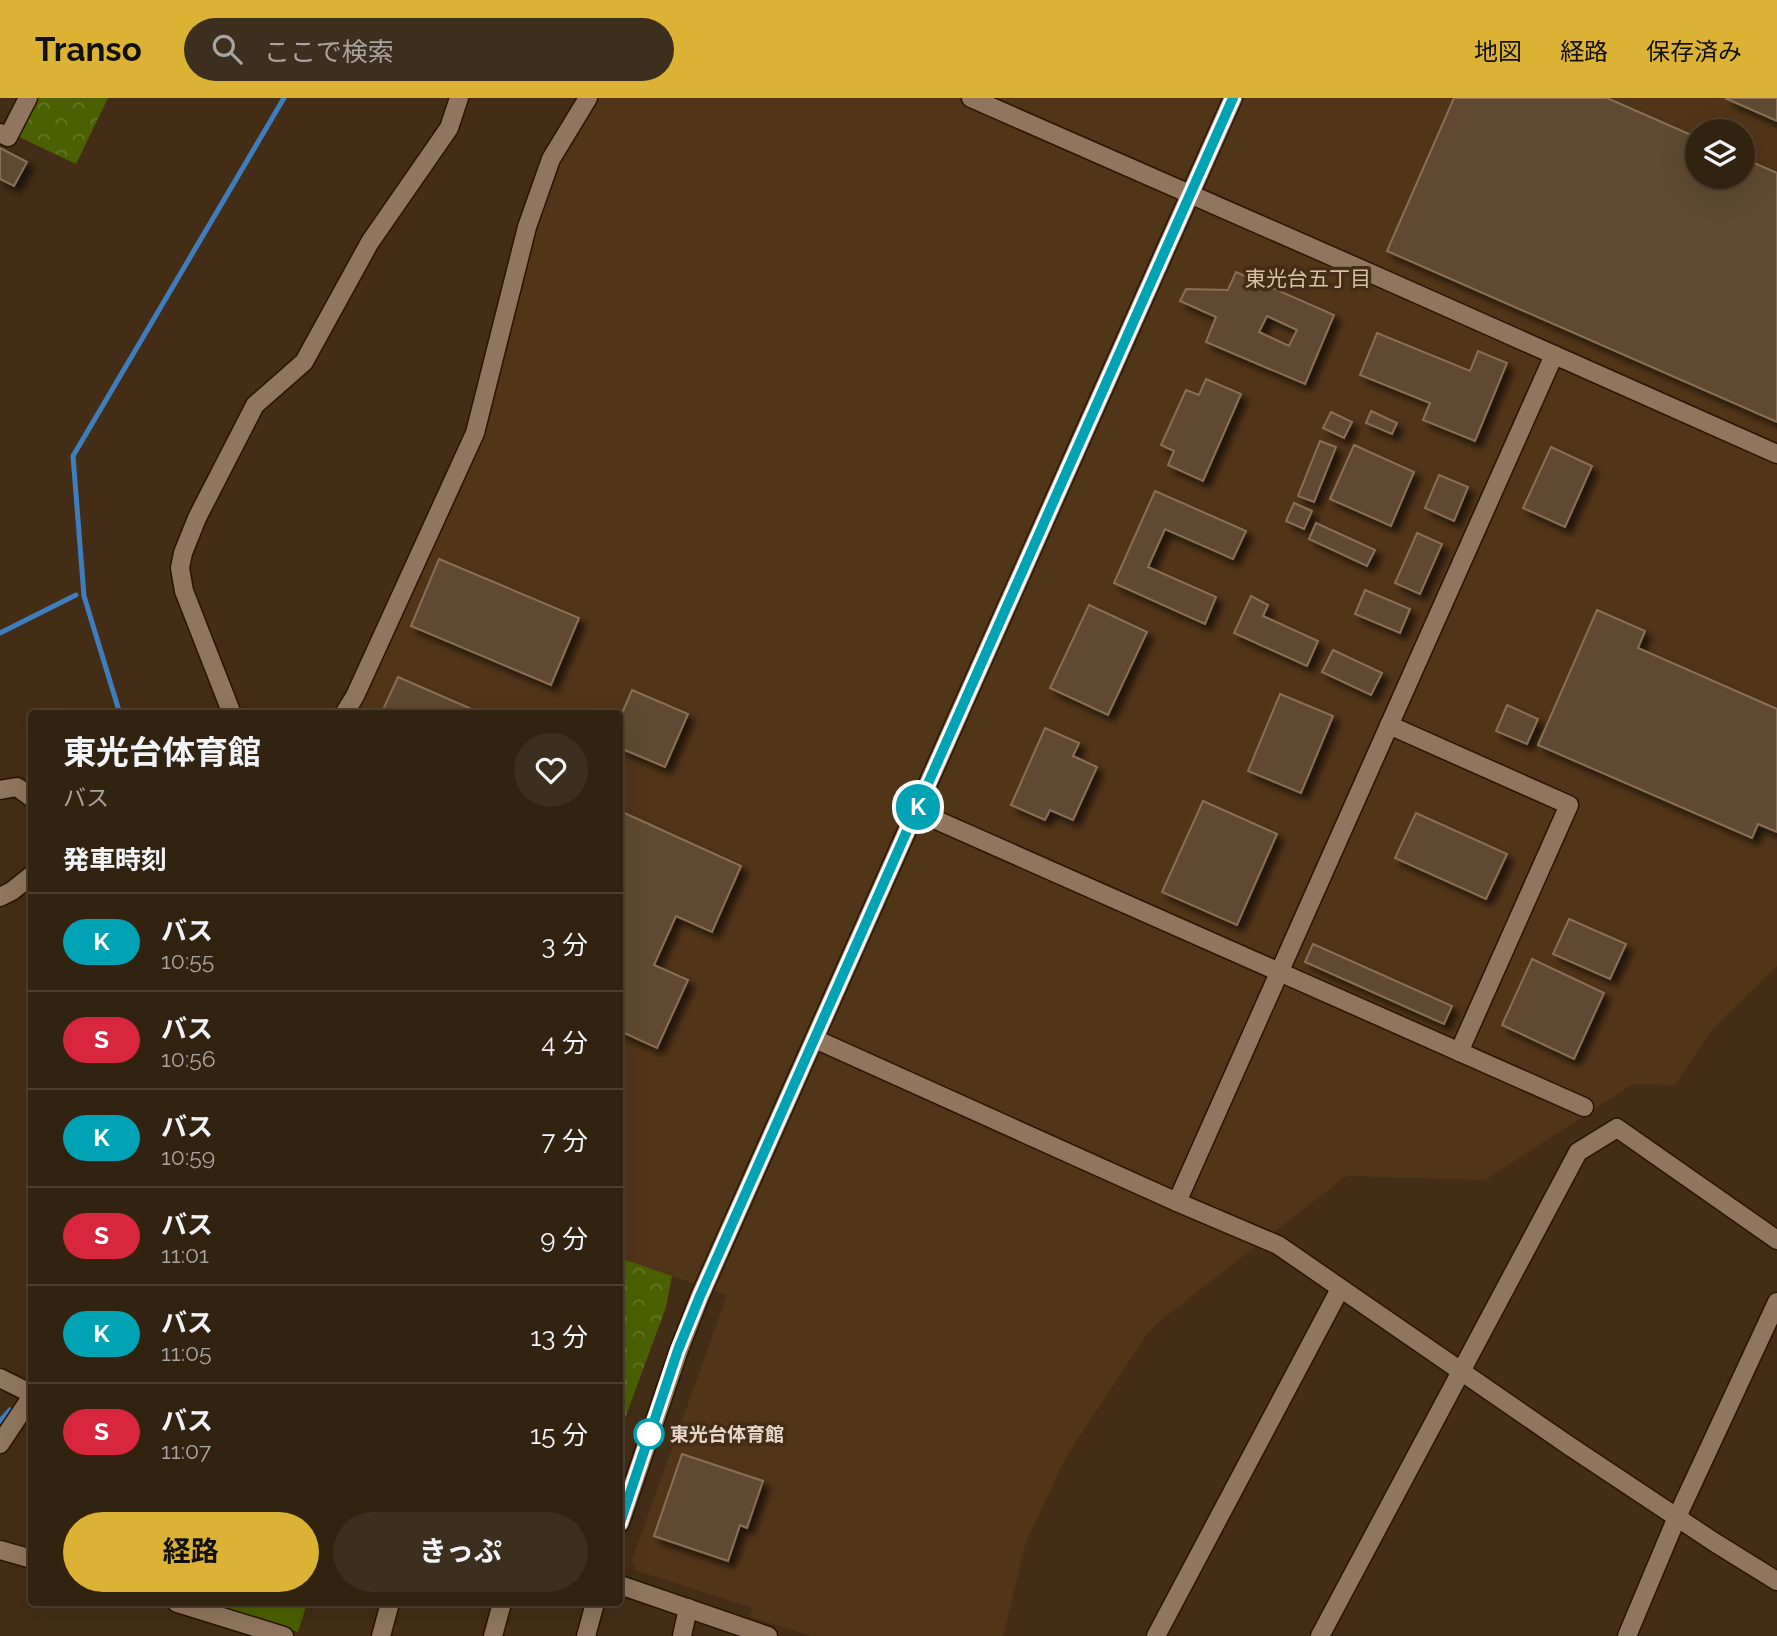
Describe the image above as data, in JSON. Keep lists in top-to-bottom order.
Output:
{
  "districts": ["東光台五丁目"],
  "places": ["東光台体育館"],
  "lines": ["bus line K"],
  "page": {
    "header": "Transo",
    "search": "ここで検索",
    "nav": ["地図", "経路", "保存済み"],
    "on_map": "K",
    "heading": [
      ["東光台体育館", "バス"],
      "発車時刻"
    ],
    "list": [
      {
        "mark": "K",
        "name": "バス",
        "note": "10:55",
        "value": "3 分"
      },
      {
        "mark": "S",
        "name": "バス",
        "note": "10:56",
        "value": "4 分"
      },
      {
        "mark": "K",
        "name": "バス",
        "note": "10:59",
        "value": "7 分"
      },
      {
        "mark": "S",
        "name": "バス",
        "note": "11:01",
        "value": "9 分"
      },
      {
        "mark": "K",
        "name": "バス",
        "note": "11:05",
        "value": "13 分"
      },
      {
        "mark": "S",
        "name": "バス",
        "note": "11:07",
        "value": "15 分"
      }
    ],
    "buttons": ["経路", "きっぷ"]
  }
}
